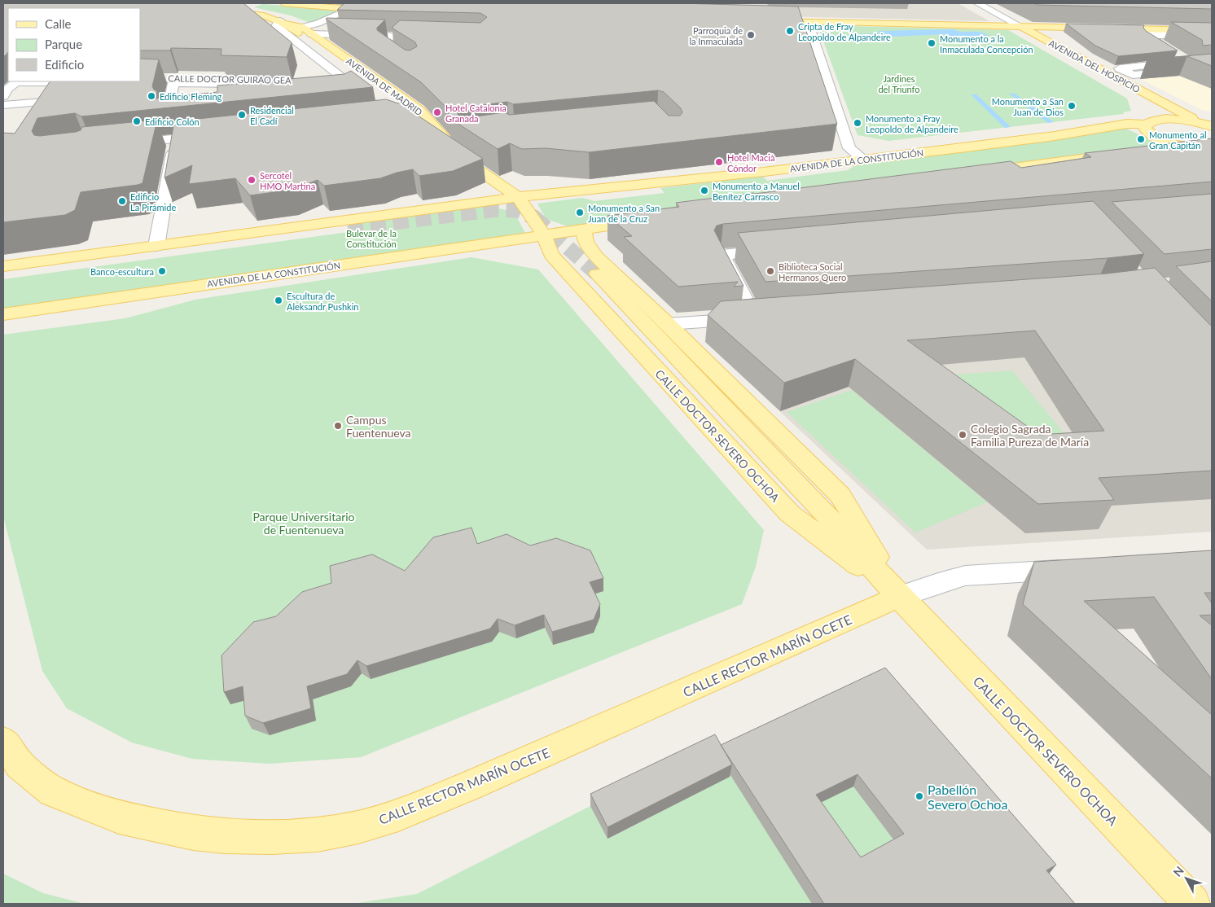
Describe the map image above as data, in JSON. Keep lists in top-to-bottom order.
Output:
{
  "streets": {
    "main road": [
      "AVENIDA DEL HOSPICIO",
      "AVENIDA DE MADRID",
      "AVENIDA DE LA CONSTITUCIÓN",
      "CALLE DOCTOR SEVERO OCHOA",
      "CALLE RECTOR MARÍN OCETE"
    ],
    "street": ["CALLE DOCTOR GUIRAO GEA"]
  },
  "crossings": [
    ["AVENIDA DEL HOSPICIO", "AVENIDA DE LA CONSTITUCIÓN"],
    ["CALLE DOCTOR GUIRAO GEA", "AVENIDA DE MADRID"],
    ["AVENIDA DE MADRID", "AVENIDA DE LA CONSTITUCIÓN"],
    ["AVENIDA DE LA CONSTITUCIÓN", "CALLE DOCTOR SEVERO OCHOA"],
    ["CALLE DOCTOR SEVERO OCHOA", "CALLE RECTOR MARÍN OCETE"]
  ],
  "parks": ["Jardines del Triunfo", "Bulevar de la Constitución", "Parque Universitario de Fuentenueva"],
  "places": [
    "Cripta de Fray Leopoldo de Alpandeire",
    "Parroquia de la Inmaculada",
    "Monumento a la Inmaculada Concepción",
    "Edificio Fleming",
    "Monumento a San Juan de Dios",
    "Hotel Catalonia Granada",
    "Residencial El Cadí",
    "Edificio Colón",
    "Monumento a Fray Leopoldo de Alpandeire",
    "Monumento al Gran Capitán",
    "Hotel Macià Cóndor",
    "Sercotel HMO Martina",
    "Monumento a Manuel Benítez Carrasco",
    "Edificio La Pirámide",
    "Monumento a San Juan de la Cruz",
    "Banco-escultura",
    "Biblioteca Social Hermanos Quero",
    "Escultura de Aleksandr Pushkin",
    "Campus Fuentenueva",
    "Colegio Sagrada Familia Pureza de María",
    "Pabellón Severo Ochoa"
  ],
  "legend": ["Calle", "Parque", "Edificio"],
  "north": "top left"
}
